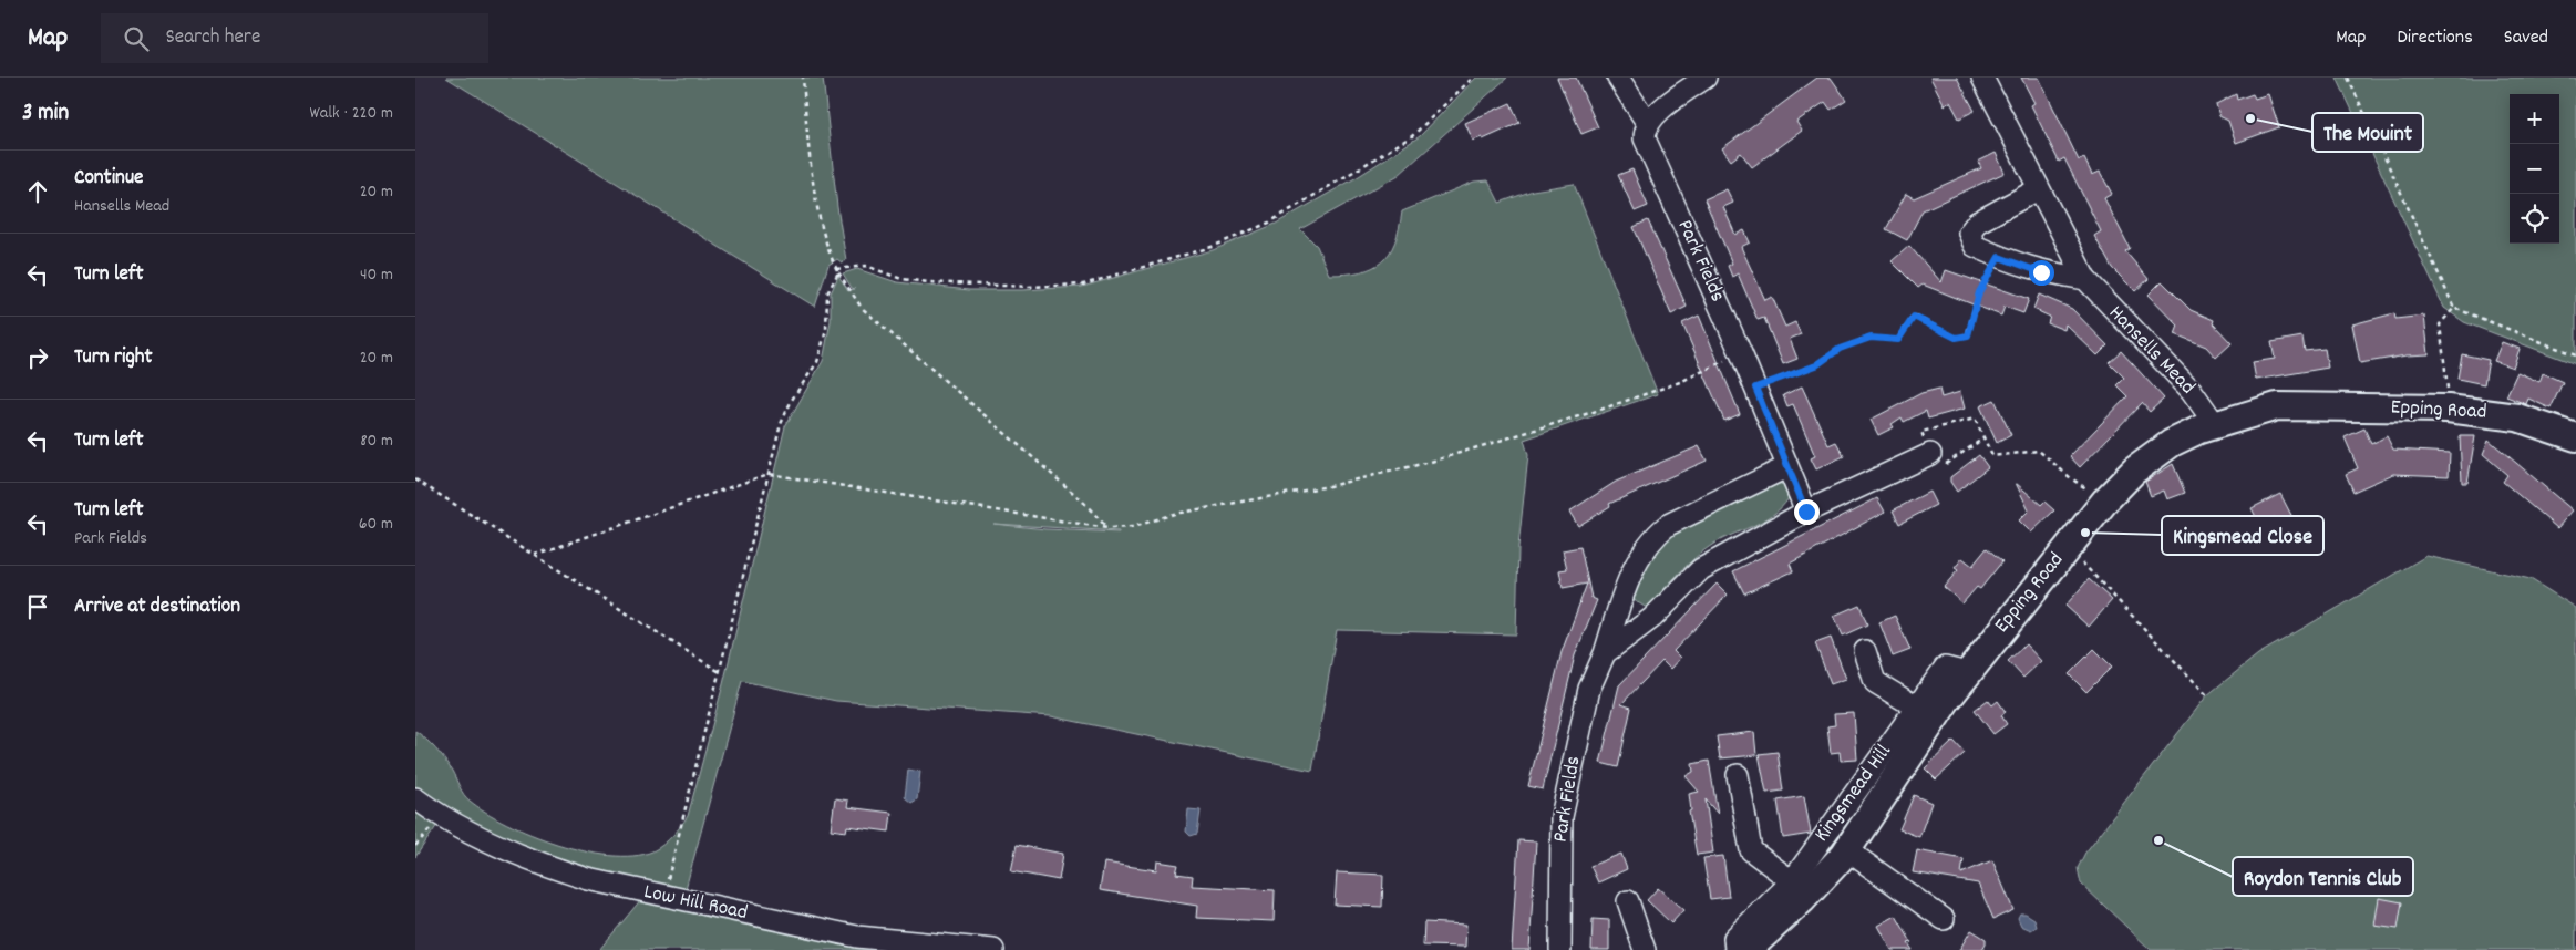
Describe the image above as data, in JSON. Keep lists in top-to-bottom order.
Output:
{
  "streets": {
    "main road": ["Epping Road"],
    "street": [
      "Park Fields",
      "Hansells Mead",
      "Kingsmead Hill",
      "Low Hill Road"
    ]
  },
  "crossings": [
    ["Hansells Mead", "Epping Road"],
    ["Epping Road", "Kingsmead Hill"]
  ],
  "places": ["The Mouint", "Kingsmead Close", "Roydon Tennis Club"],
  "page": {
    "header": "Map",
    "search": "Search here",
    "nav": ["Map", "Directions", "Saved"],
    "heading": ["3 min", "Walk · 220 m"],
    "map_buttons": ["+", "−"],
    "list": [
      ["Continue", "Hansells Mead", "20 m"],
      ["Turn left", "40 m"],
      ["Turn right", "20 m"],
      ["Turn left", "80 m"],
      ["Turn left", "Park Fields", "60 m"],
      "Arrive at destination"
    ]
  }
}
